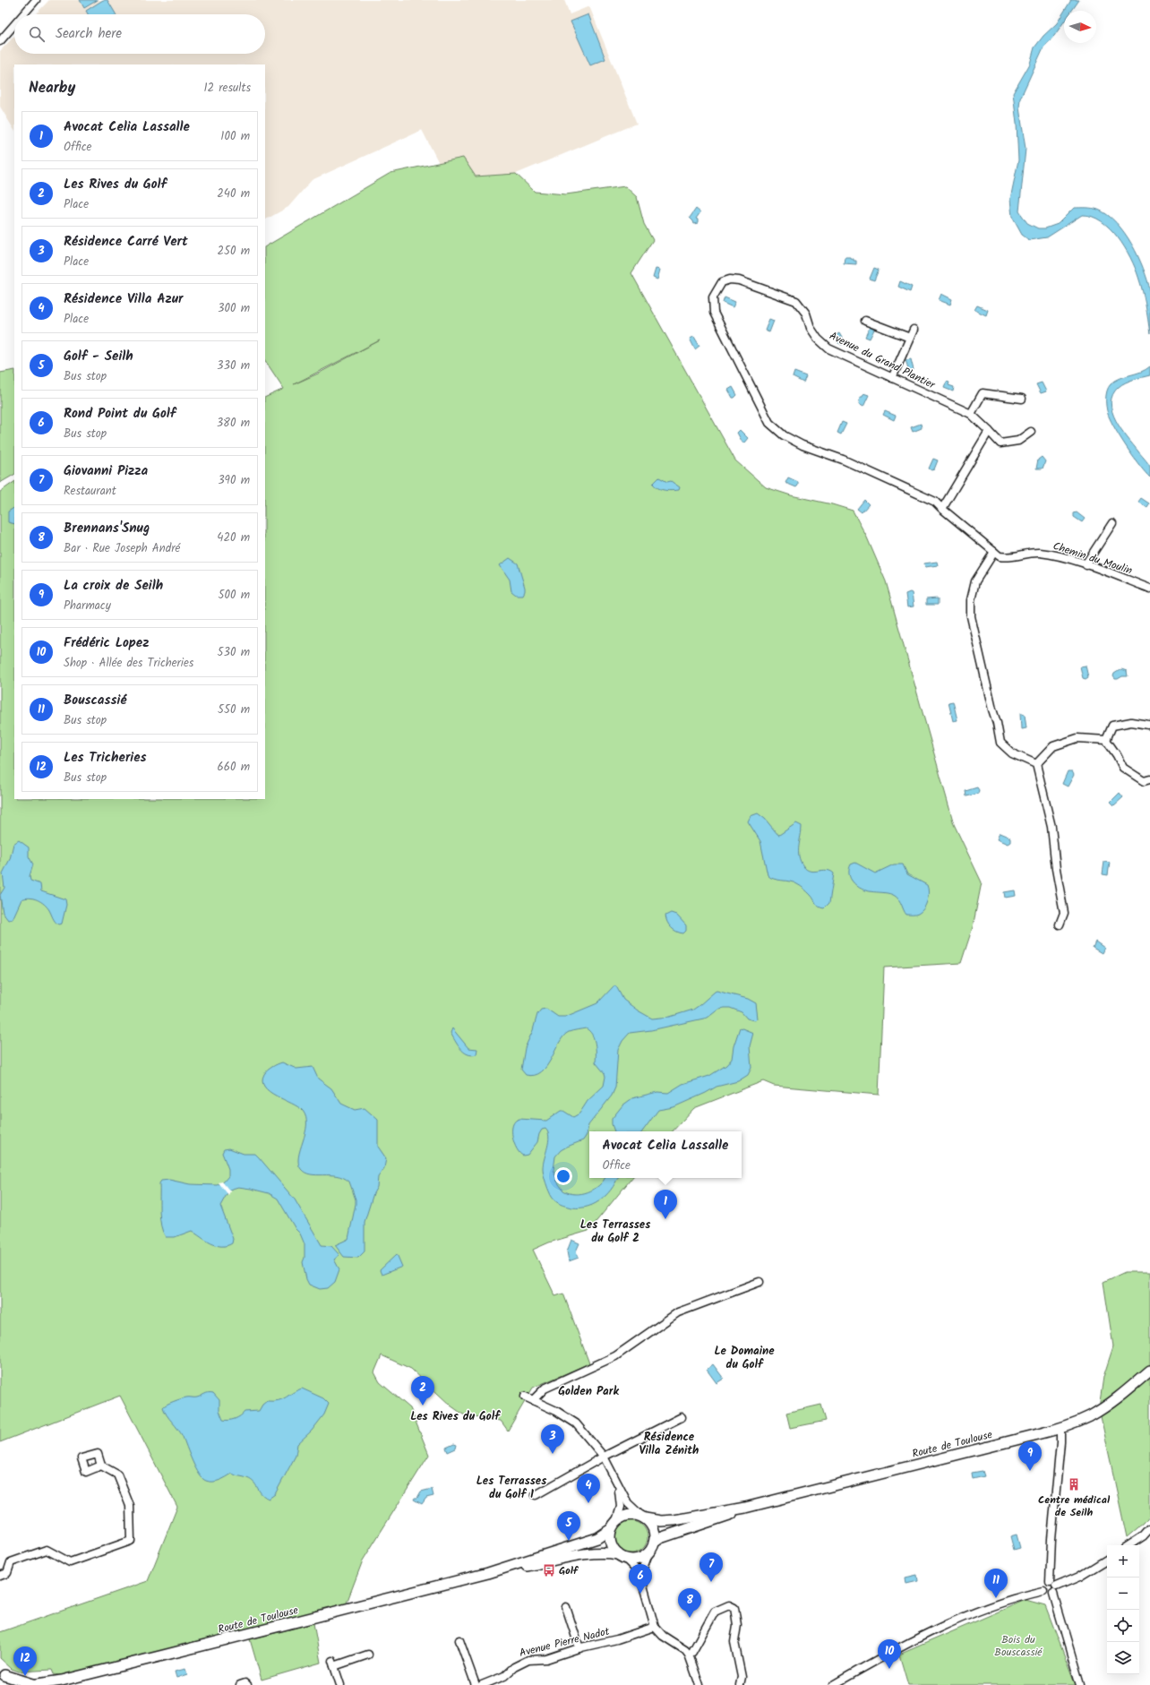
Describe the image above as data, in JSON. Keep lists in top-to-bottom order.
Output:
{
  "streets": {
    "main road": ["Route de Toulouse"],
    "street": ["Avenue du Grand Plantier", "Chemin du Moulin", "Avenue Pierre Nadot"]
  },
  "crossings": [
    ["Avenue du Grand Plantier", "Chemin du Moulin"]
  ],
  "districts": [
    "Les Terrasses du Golf 2",
    "Le Domaine du Golf",
    "Golden Park",
    "Les Rives du Golf",
    "Résidence Villa Zénith",
    "Les Terrasses du Golf 1"
  ],
  "parks": ["Bois du Bouscassié"],
  "places": {
    "building": ["Centre médical de Seilh"],
    "bus stop": ["Golf"]
  },
  "north": "right",
  "page": {
    "search": "Search here",
    "heading": ["Nearby", "12 results"],
    "list": [
      {
        "mark": "1",
        "name": "Avocat Celia Lassalle",
        "note": "Office",
        "value": "100 m"
      },
      {
        "mark": "2",
        "name": "Les Rives du Golf",
        "note": "Place",
        "value": "240 m"
      },
      {
        "mark": "3",
        "name": "Résidence Carré Vert",
        "note": "Place",
        "value": "250 m"
      },
      {
        "mark": "4",
        "name": "Résidence Villa Azur",
        "note": "Place",
        "value": "300 m"
      },
      {
        "mark": "5",
        "name": "Golf - Seilh",
        "note": "Bus stop",
        "value": "330 m"
      },
      {
        "mark": "6",
        "name": "Rond Point du Golf",
        "note": "Bus stop",
        "value": "380 m"
      },
      {
        "mark": "7",
        "name": "Giovanni Pizza",
        "note": "Restaurant",
        "value": "390 m"
      },
      {
        "mark": "8",
        "name": "Brennans'Snug",
        "note": "Bar · Rue Joseph André",
        "value": "420 m"
      },
      {
        "mark": "9",
        "name": "La croix de Seilh",
        "note": "Pharmacy",
        "value": "500 m"
      },
      {
        "mark": "10",
        "name": "Frédéric Lopez",
        "note": "Shop · Allée des Tricheries",
        "value": "530 m"
      },
      {
        "mark": "11",
        "name": "Bouscassié",
        "note": "Bus stop",
        "value": "550 m"
      },
      {
        "mark": "12",
        "name": "Les Tricheries",
        "note": "Bus stop",
        "value": "660 m"
      }
    ],
    "popup": ["Avocat Celia Lassalle", "Office"],
    "pins": [
      "1",
      "2",
      "3",
      "9",
      "4",
      "5",
      "7",
      "6",
      "11",
      "8",
      "10",
      "12"
    ],
    "map_buttons": ["+", "−"]
  }
}
